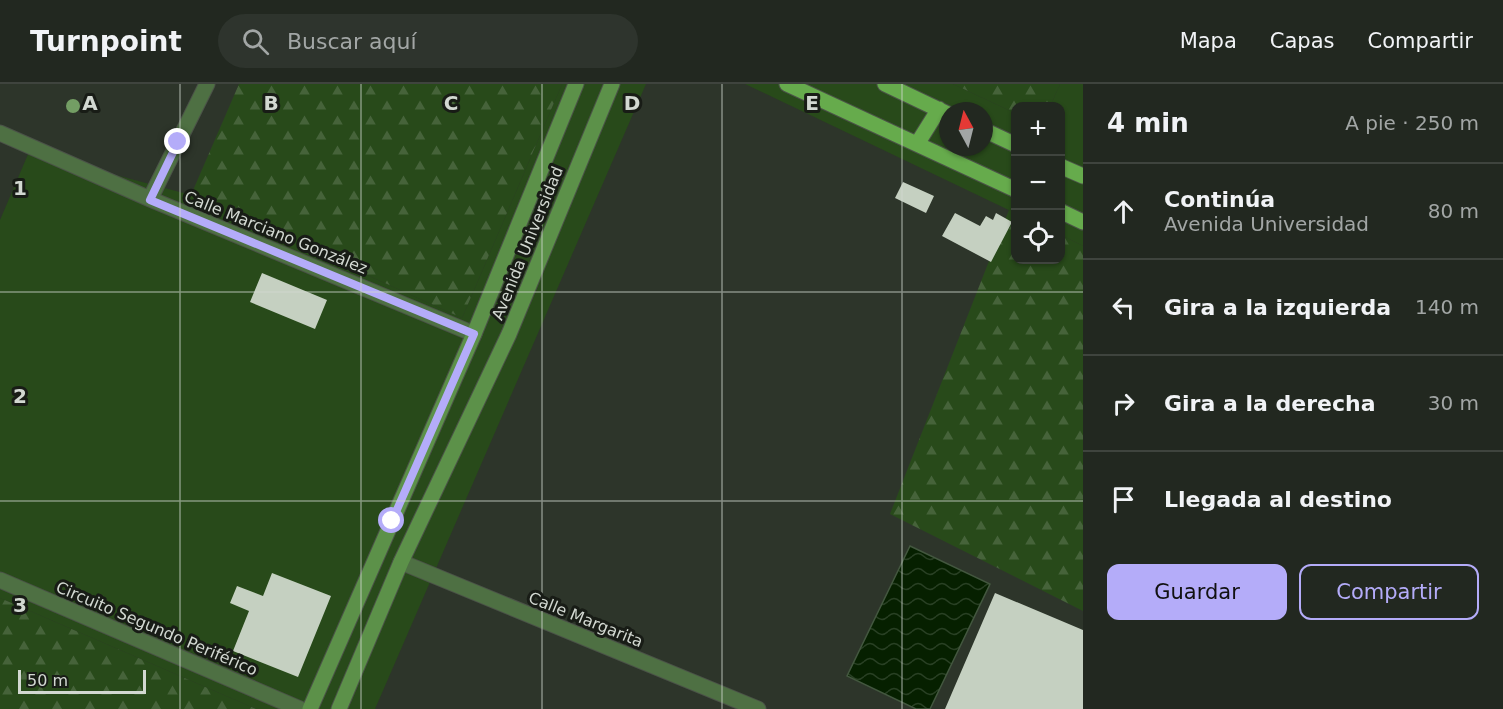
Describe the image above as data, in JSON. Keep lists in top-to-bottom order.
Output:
{
  "streets": {
    "main road": ["Avenida Universidad"],
    "street": ["Calle Marciano González", "Calle Margarita", "Circuito Segundo Periférico"]
  },
  "crossings": [
    ["Calle Marciano González", "Avenida Universidad"],
    ["Avenida Universidad", "Calle Margarita"]
  ],
  "scale_bar": "50 m",
  "north": "top",
  "page": {
    "header": "Turnpoint",
    "search": "Buscar aquí",
    "nav": ["Mapa", "Capas", "Compartir"],
    "heading": ["4 min", "A pie · 250 m"],
    "map_buttons": ["+", "−"],
    "list": [
      ["Continúa", "Avenida Universidad", "80 m"],
      ["Gira a la izquierda", "140 m"],
      ["Gira a la derecha", "30 m"],
      "Llegada al destino"
    ],
    "buttons": ["Guardar", "Compartir"],
    "scale": "50 m"
  },
  "grid": {
    "columns": [
      "A",
      "B",
      "C",
      "D",
      "E"
    ],
    "rows": ["1", "2", "3"]
  }
}
